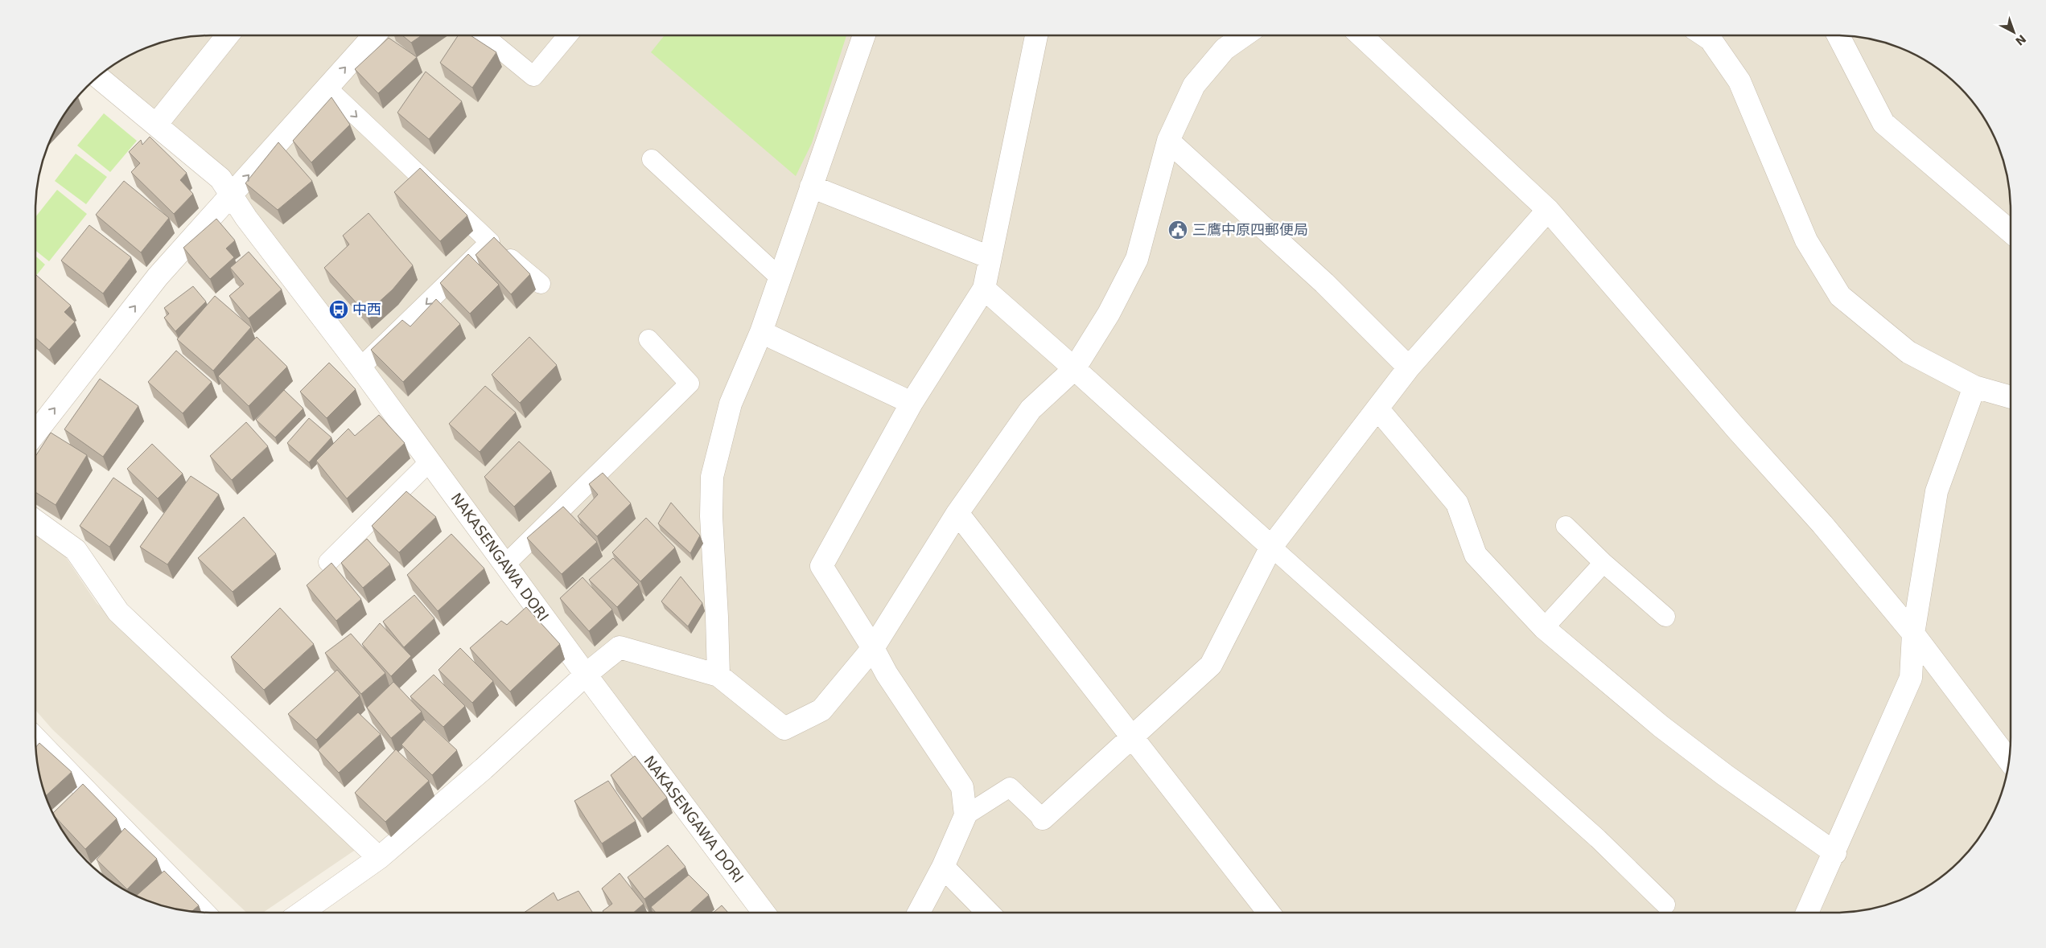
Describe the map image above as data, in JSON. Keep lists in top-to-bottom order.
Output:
{
  "streets": {
    "street": ["NAKASENGAWA DORI"]
  },
  "places": {
    "public building": ["三鷹中原四郵便局"],
    "bus stop": ["中西"]
  },
  "north": "bottom right"
}
